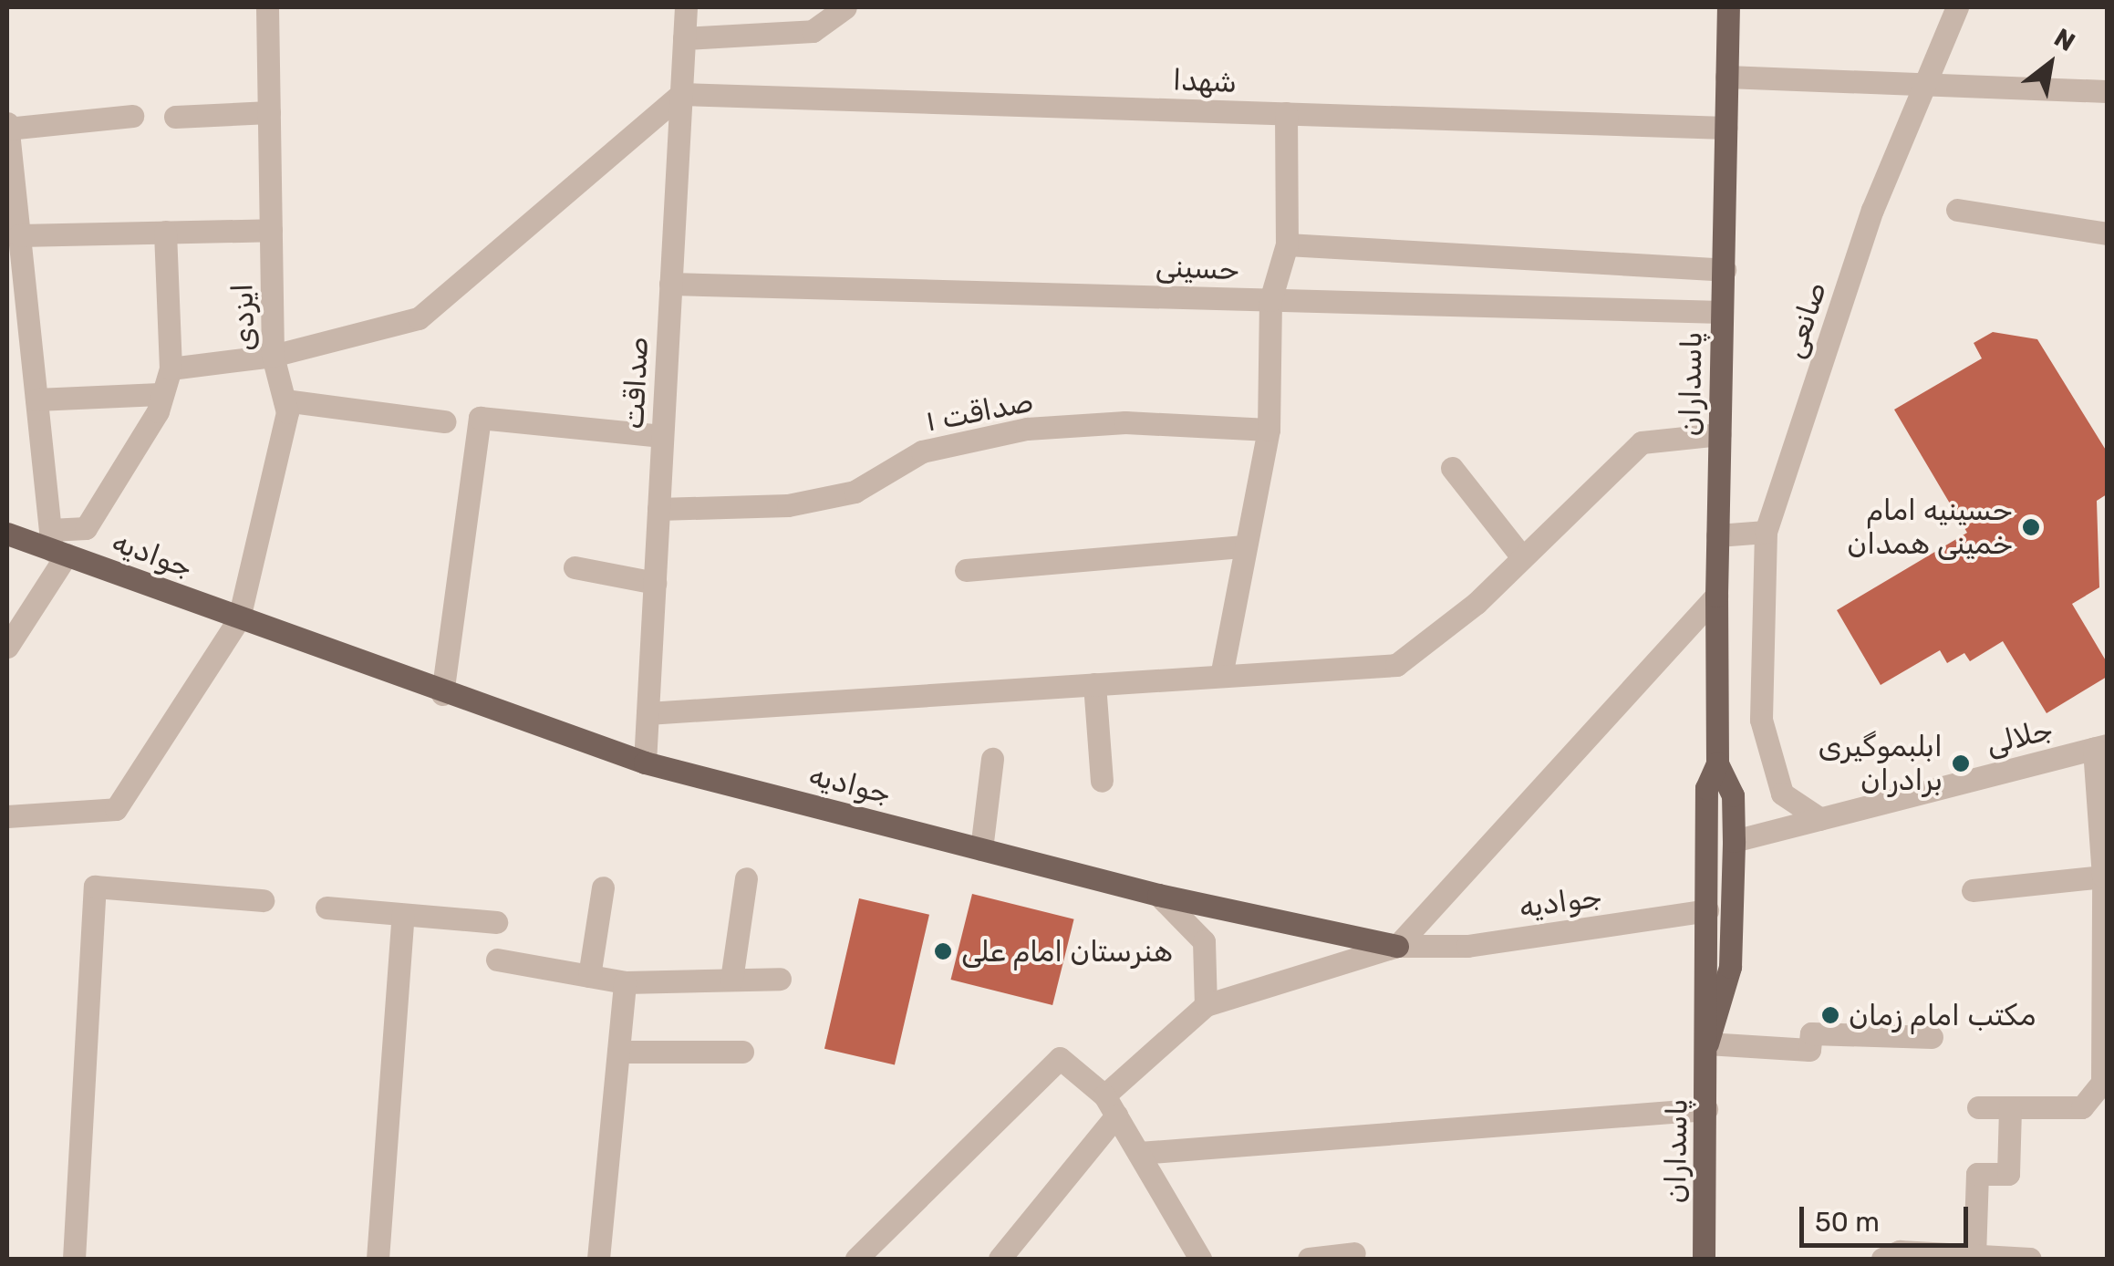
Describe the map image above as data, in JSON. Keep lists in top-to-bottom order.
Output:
{
  "streets": {
    "main road": ["پاسداران", "جوادیه"],
    "street": [
      "شهدا",
      "حسینی",
      "ایزدی",
      "صانعی",
      "صداقت",
      "صداقت ۱",
      "جلالی"
    ]
  },
  "crossings": [
    ["شهدا", "صداقت"],
    ["شهدا", "پاسداران"],
    ["حسینی", "صداقت"],
    ["حسینی", "پاسداران"],
    ["ایزدی", "جوادیه"],
    ["صانعی", "جلالی"],
    ["صداقت", "صداقت ۱"],
    ["صداقت", "جوادیه"],
    ["پاسداران", "جوادیه"],
    ["پاسداران", "جلالی"]
  ],
  "places": [
    "حسینیه امام خمینی همدان",
    "ابلبموگیری برادران",
    "هنرستان امام علی",
    "مکتب امام زمان"
  ],
  "scale_bar": "50 m",
  "north": "top right"
}
